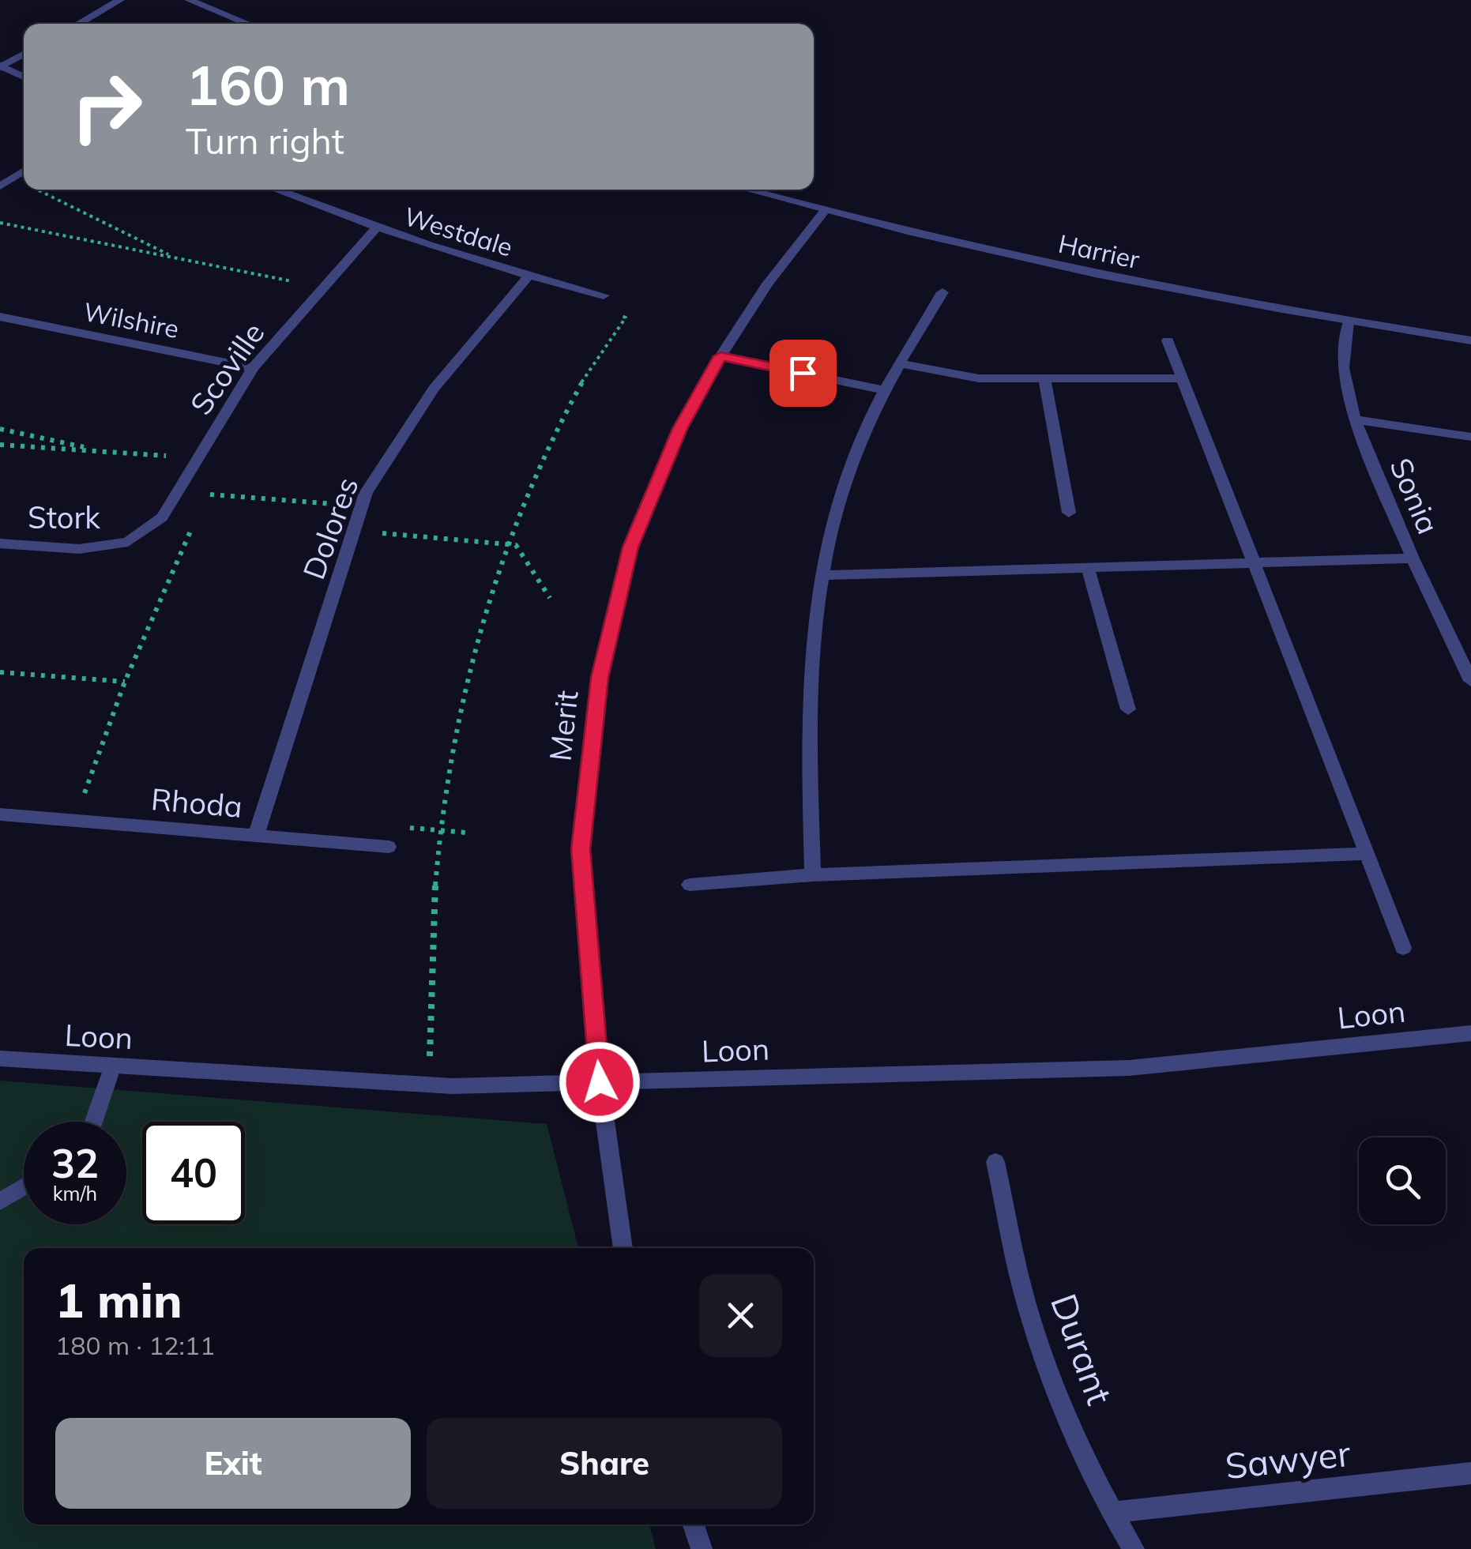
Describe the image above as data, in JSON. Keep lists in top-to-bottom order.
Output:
{
  "streets": {
    "street": [
      "Westdale",
      "Harrier",
      "Wilshire",
      "Scoville",
      "Sonia",
      "Stork",
      "Dolores",
      "Merit",
      "Rhoda",
      "Loon",
      "Durant",
      "Sawyer"
    ]
  },
  "crossings": [
    ["Westdale", "Scoville"],
    ["Westdale", "Dolores"],
    ["Harrier", "Sonia"],
    ["Harrier", "Merit"],
    ["Wilshire", "Scoville"],
    ["Scoville", "Stork"],
    ["Dolores", "Rhoda"],
    ["Merit", "Loon"],
    ["Durant", "Sawyer"]
  ],
  "page": {
    "turn": ["160 m", "Turn right"],
    "speed": "32 km/h",
    "limit": "40",
    "heading": ["1 min", "180 m · 12:11"],
    "buttons": ["Exit", "Share"]
  }
}
